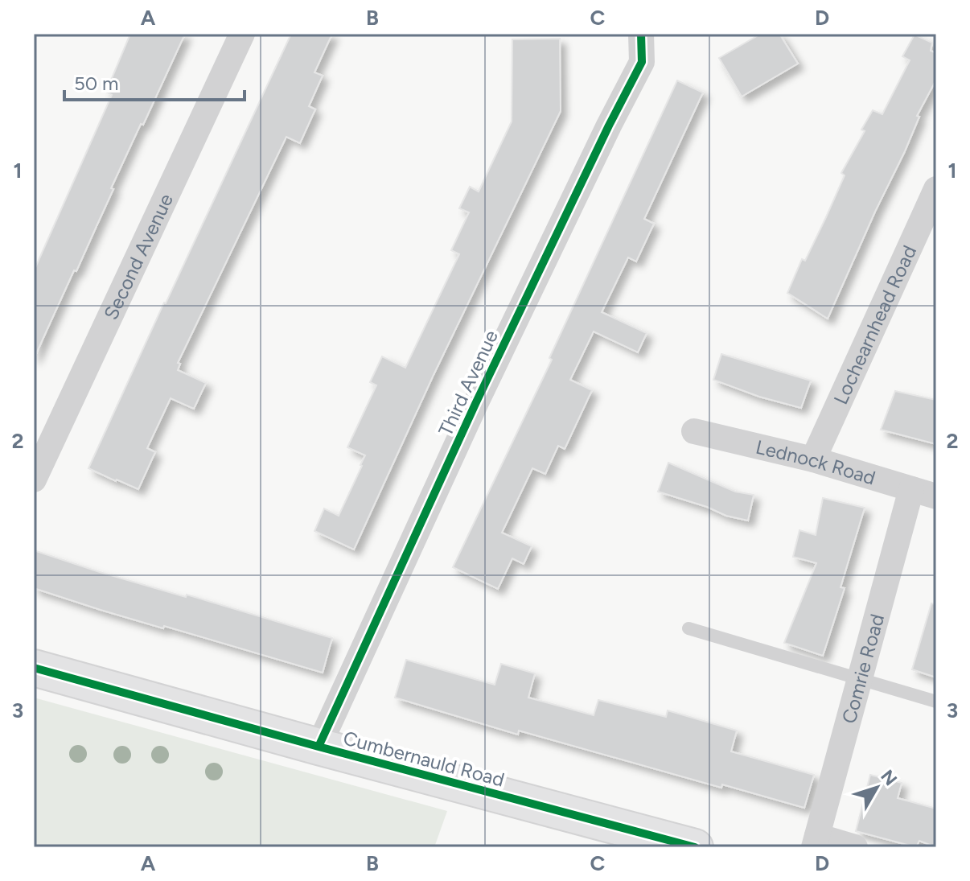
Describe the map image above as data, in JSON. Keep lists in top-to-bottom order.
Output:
{
  "streets": {
    "main road": ["Cumbernauld Road"],
    "street": [
      "Second Avenue",
      "Lochearnhead Road",
      "Third Avenue",
      "Lednock Road",
      "Comrie Road"
    ]
  },
  "crossings": [
    ["Lochearnhead Road", "Lednock Road"],
    ["Third Avenue", "Cumbernauld Road"],
    ["Lednock Road", "Comrie Road"]
  ],
  "scale_bar": "50 m",
  "north": "top right",
  "grid": {
    "columns": [
      "A",
      "B",
      "C",
      "D"
    ],
    "rows": ["1", "2", "3"]
  }
}
